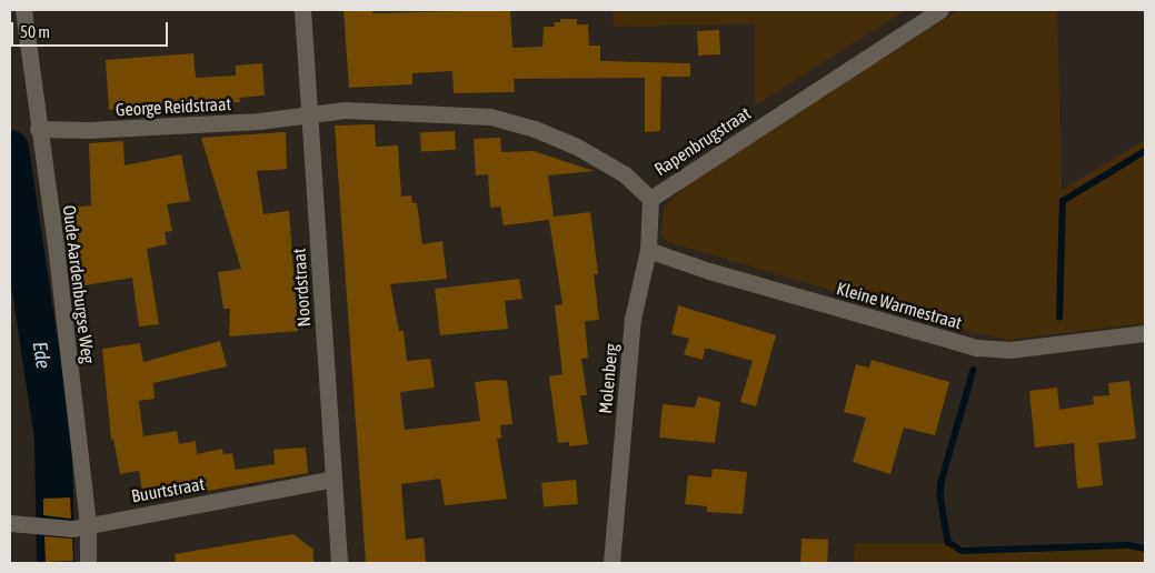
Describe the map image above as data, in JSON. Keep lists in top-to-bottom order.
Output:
{
  "streets": {
    "street": [
      "George Reidstraat",
      "Rapenbrugstraat",
      "Oude Aardenburgse Weg",
      "Noordstraat",
      "Kleine Warmestraat",
      "Molenberg",
      "Buurtstraat"
    ]
  },
  "crossings": [
    ["George Reidstraat", "Rapenbrugstraat"],
    ["George Reidstraat", "Oude Aardenburgse Weg"],
    ["George Reidstraat", "Noordstraat"],
    ["Rapenbrugstraat", "Noordstraat"],
    ["Rapenbrugstraat", "Molenberg"],
    ["Oude Aardenburgse Weg", "Buurtstraat"],
    ["Noordstraat", "Buurtstraat"],
    ["Kleine Warmestraat", "Molenberg"]
  ],
  "water": ["Ede"],
  "scale_bar": "50 m"
}
